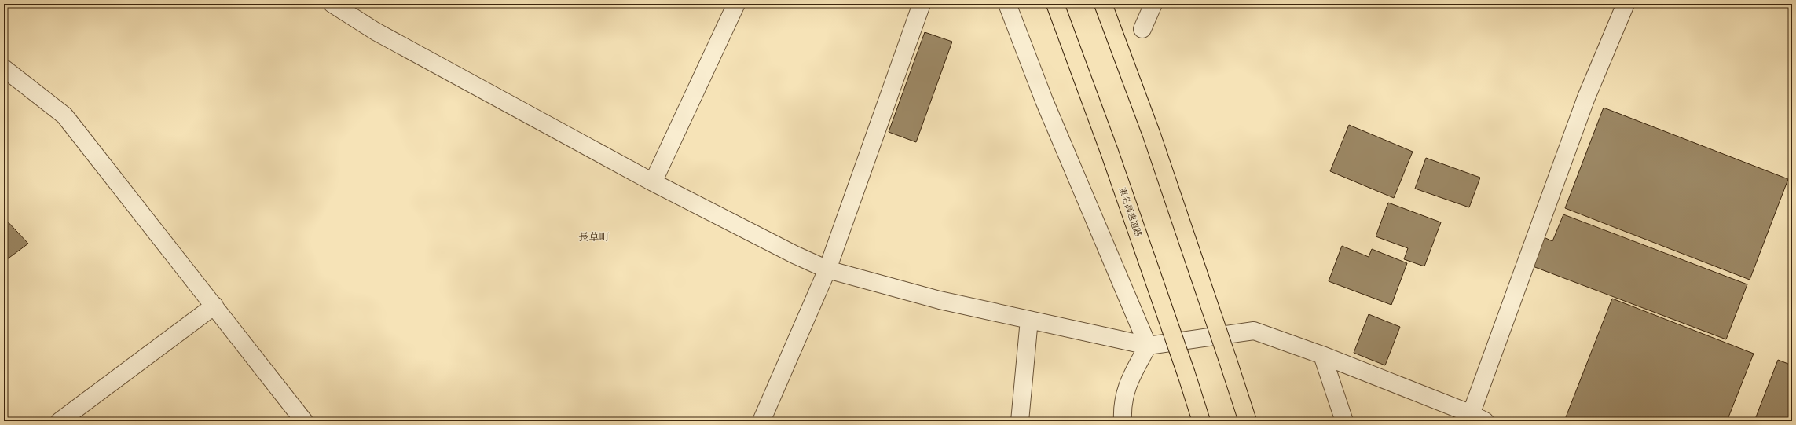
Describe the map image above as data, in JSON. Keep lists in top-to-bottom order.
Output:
{
  "streets": {
    "highway": ["東名高速道路"]
  },
  "districts": ["長草町"]
}
